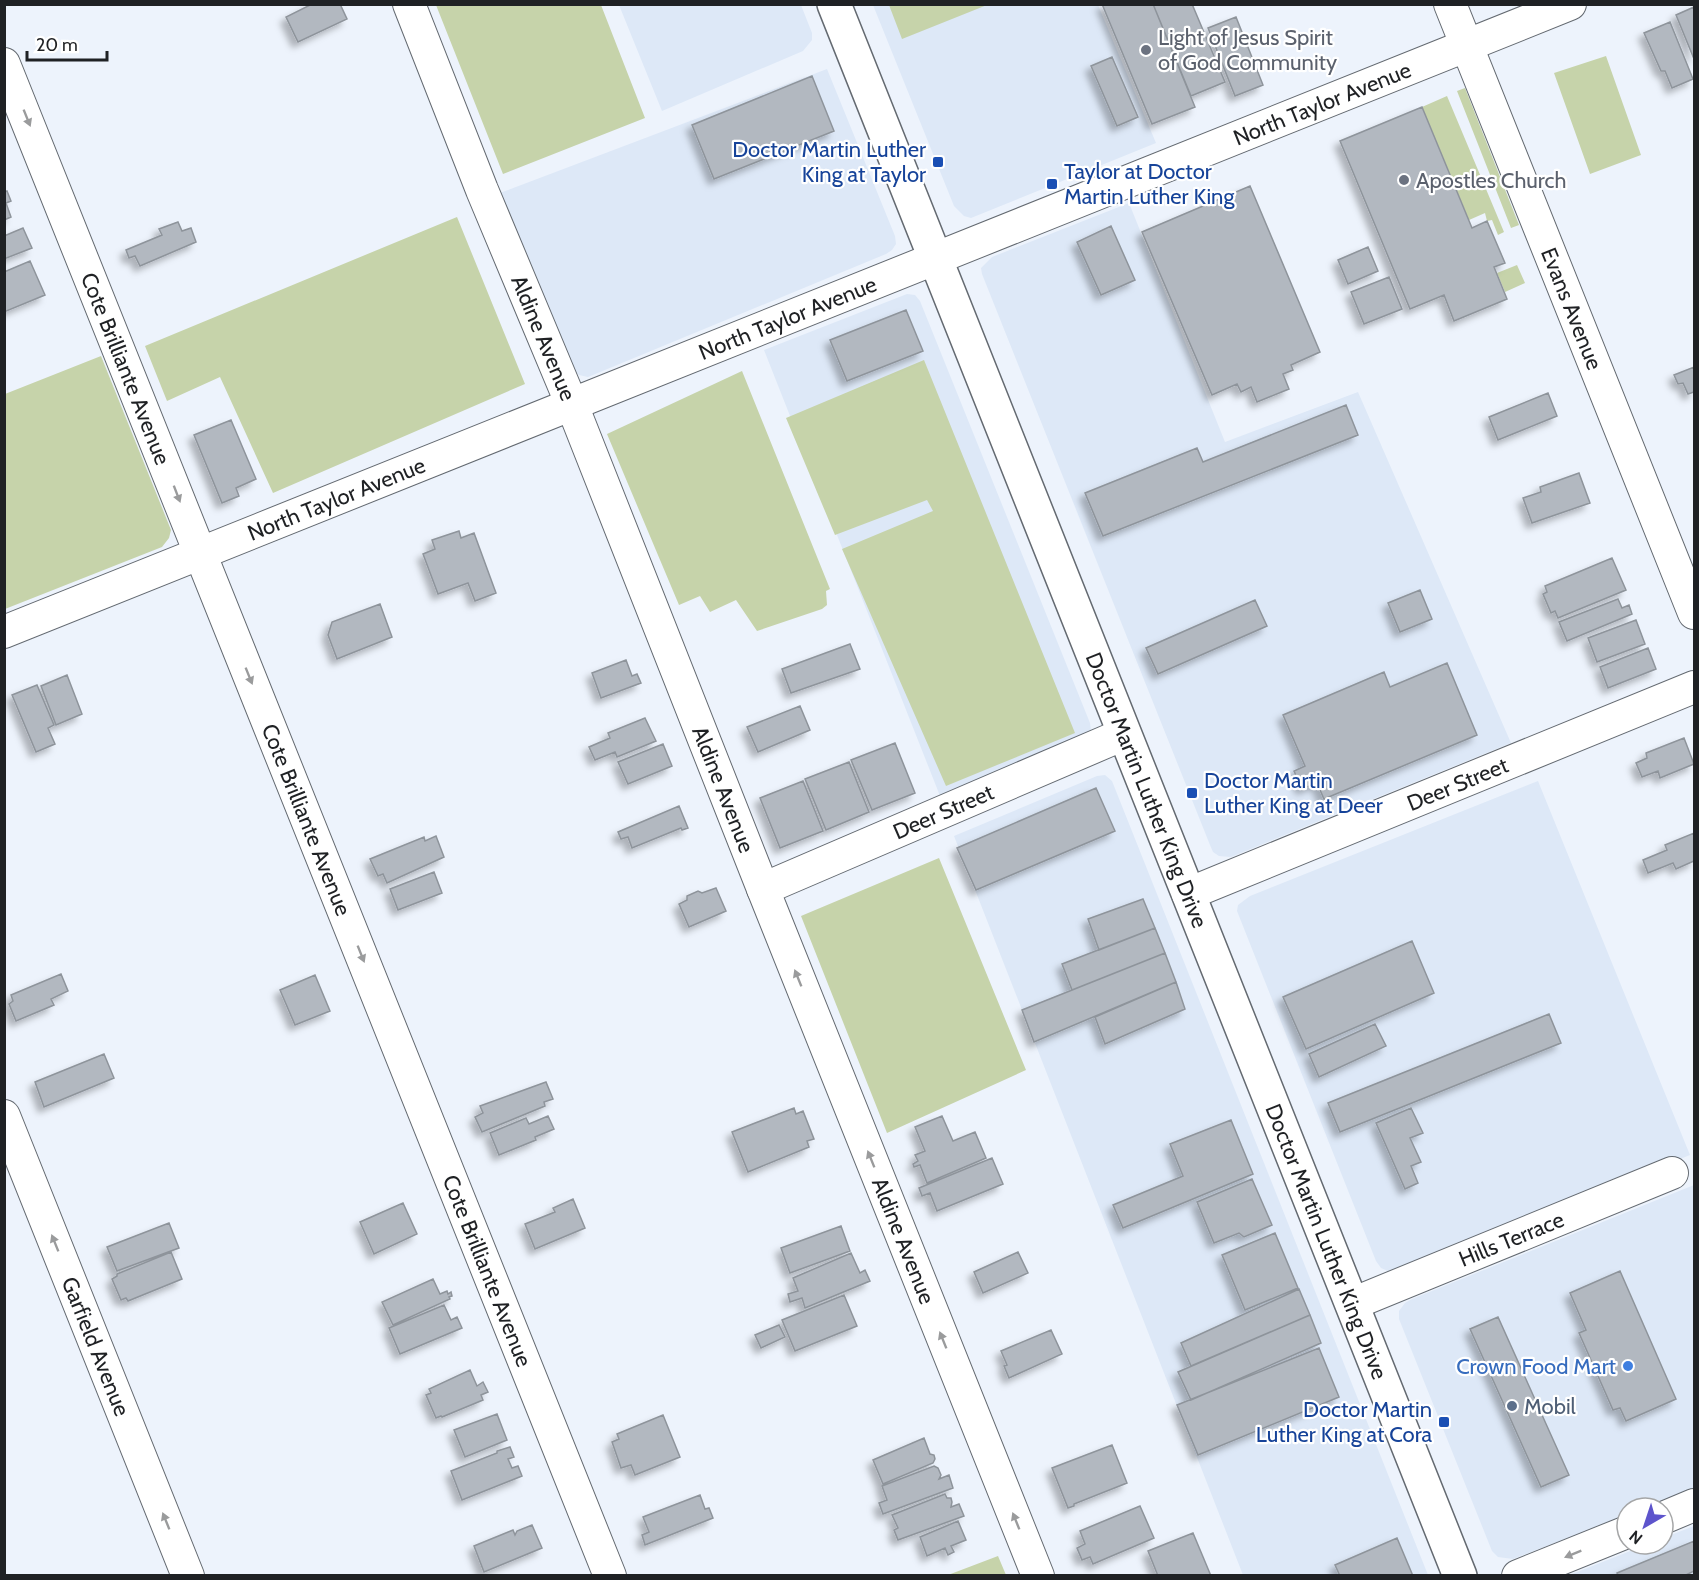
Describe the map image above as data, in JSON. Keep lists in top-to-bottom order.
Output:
{
  "streets": {
    "main road": ["Doctor Martin Luther King Drive"],
    "street": [
      "North Taylor Avenue",
      "Evans Avenue",
      "Aldine Avenue",
      "Cote Brilliante Avenue",
      "Deer Street",
      "Hills Terrace",
      "Garfield Avenue"
    ]
  },
  "crossings": [
    ["North Taylor Avenue", "Evans Avenue"],
    ["North Taylor Avenue", "Aldine Avenue"],
    ["North Taylor Avenue", "Cote Brilliante Avenue"],
    ["North Taylor Avenue", "Doctor Martin Luther King Drive"],
    ["Aldine Avenue", "Deer Street"],
    ["Deer Street", "Doctor Martin Luther King Drive"],
    ["Doctor Martin Luther King Drive", "Hills Terrace"]
  ],
  "one_way": ["Aldine Avenue", "Cote Brilliante Avenue", "Garfield Avenue"],
  "places": {
    "other": [
      "Light of Jesus Spirit of God Community",
      "Apostles Church",
      "Crown Food Mart",
      "Mobil"
    ],
    "transit": [
      "Doctor Martin Luther King at Taylor",
      "Taylor at Doctor Martin Luther King",
      "Doctor Martin Luther King at Deer",
      "Doctor Martin Luther King at Cora"
    ]
  },
  "scale_bar": "20 m",
  "north": "bottom left"
}
